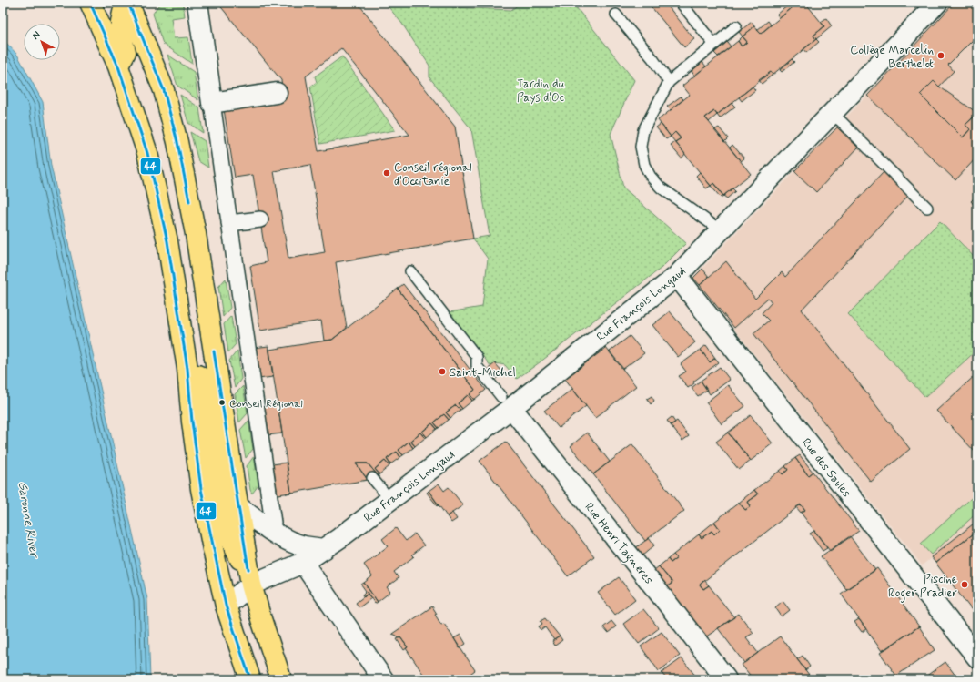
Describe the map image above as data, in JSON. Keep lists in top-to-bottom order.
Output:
{
  "streets": {
    "street": ["Rue François Longaud", "Rue des Saules", "Rue Henri Tagnères"]
  },
  "crossings": [
    ["Rue François Longaud", "Rue des Saules"],
    ["Rue François Longaud", "Rue Henri Tagnères"]
  ],
  "water": ["Garonne River"],
  "parks": ["Jardin du Pays d'Oc"],
  "places": [
    "Collège Marcelin Berthelot",
    "Conseil régional d'Occitanie",
    "Saint-Michel",
    "Conseil Régional",
    "Piscine Roger Pradier"
  ],
  "lines": ["transit line 44"],
  "north": "top left"
}
